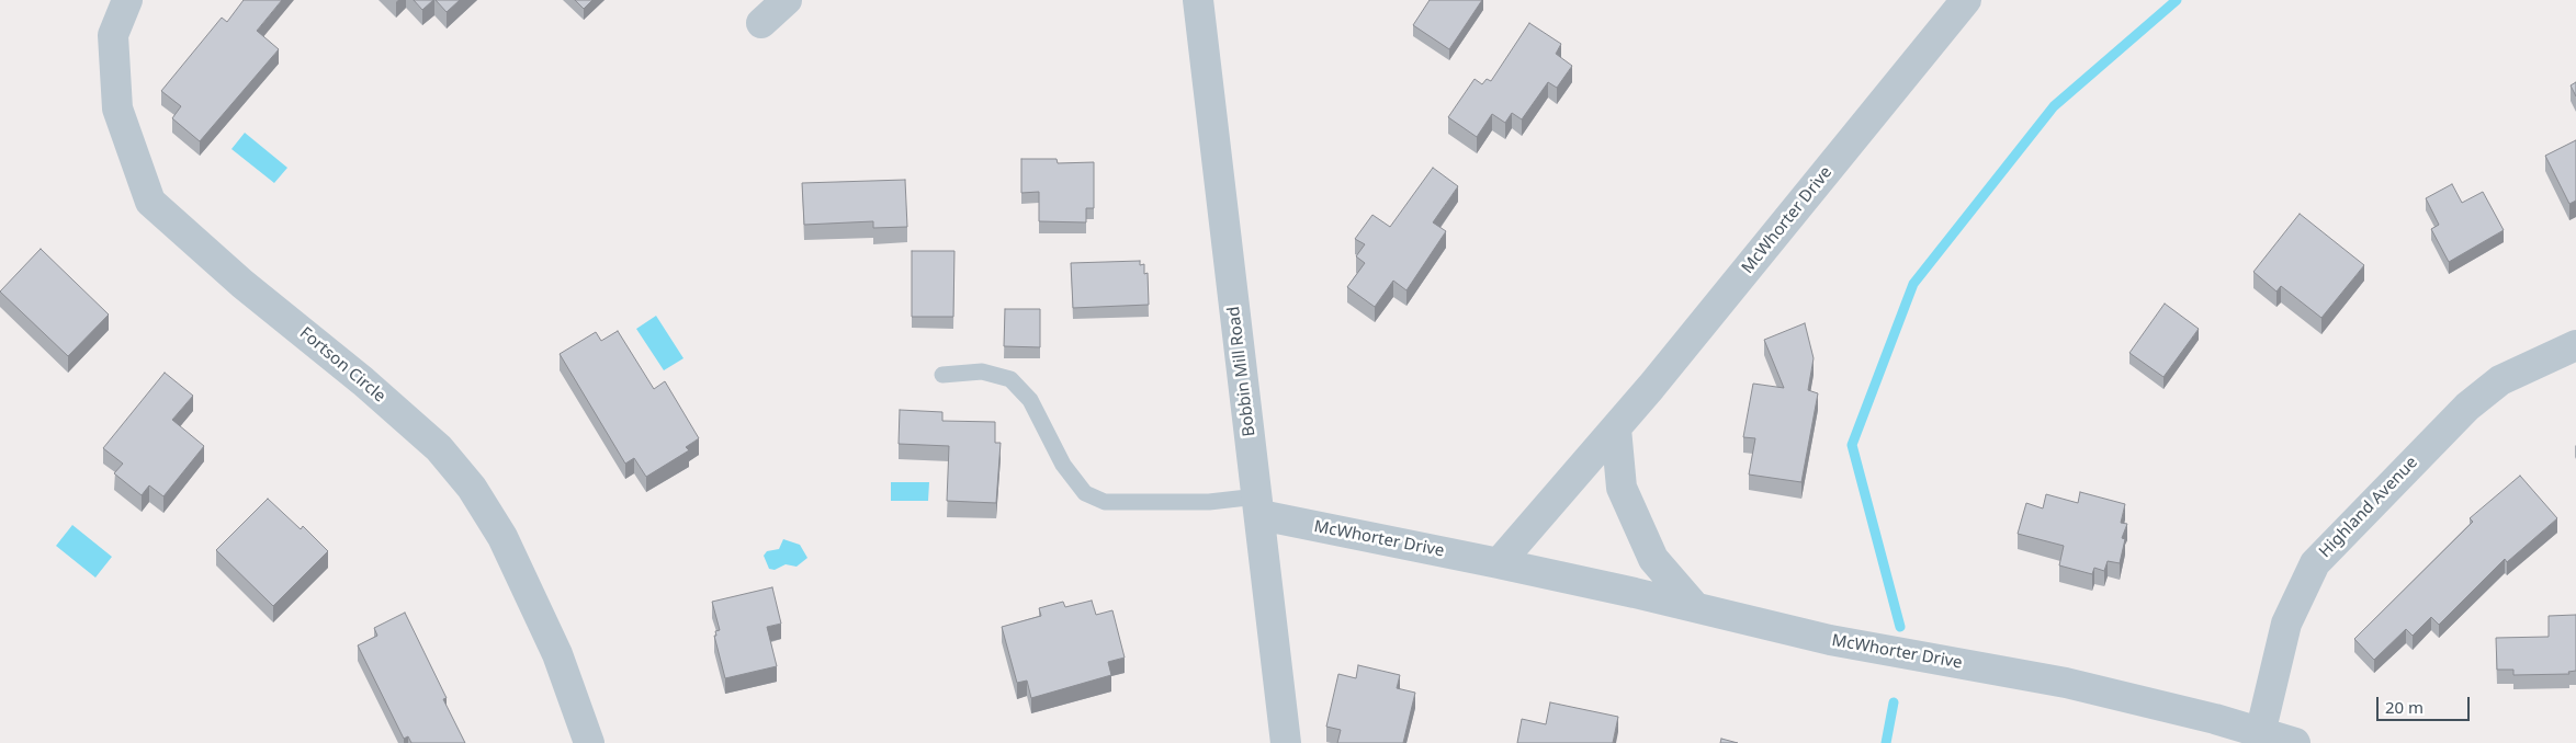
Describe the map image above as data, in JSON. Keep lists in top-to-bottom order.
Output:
{
  "streets": {
    "street": [
      "McWhorter Drive",
      "Fortson Circle",
      "Bobbin Mill Road",
      "Highland Avenue"
    ]
  },
  "crossings": [
    ["McWhorter Drive", "Bobbin Mill Road"],
    ["McWhorter Drive", "Highland Avenue"]
  ],
  "scale_bar": "20 m"
}
